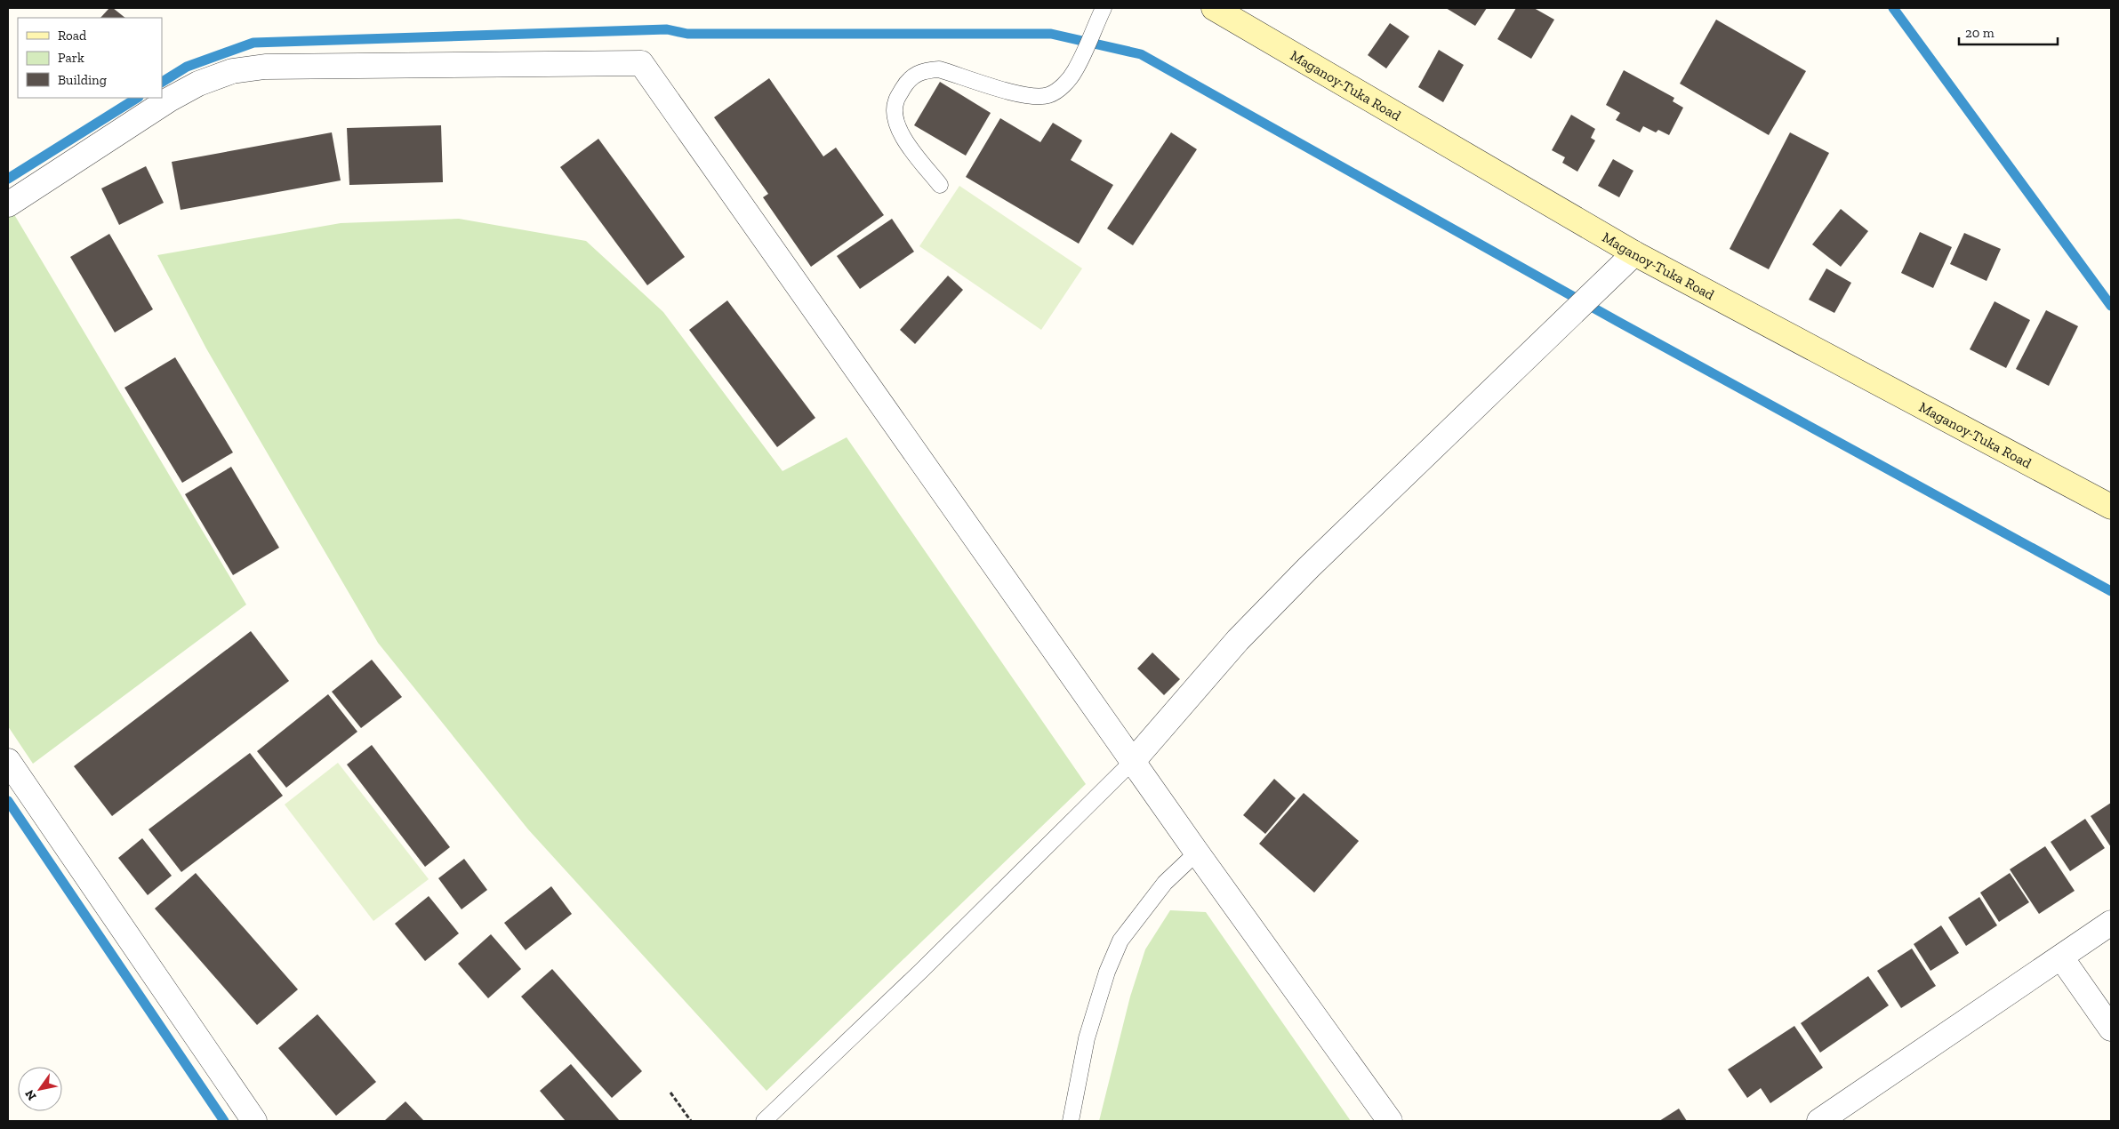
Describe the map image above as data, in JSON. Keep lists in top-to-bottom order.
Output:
{
  "streets": {
    "main road": ["Maganoy-Tuka Road"]
  },
  "legend": ["Road", "Park", "Building"],
  "scale_bar": "20 m",
  "north": "bottom left"
}
